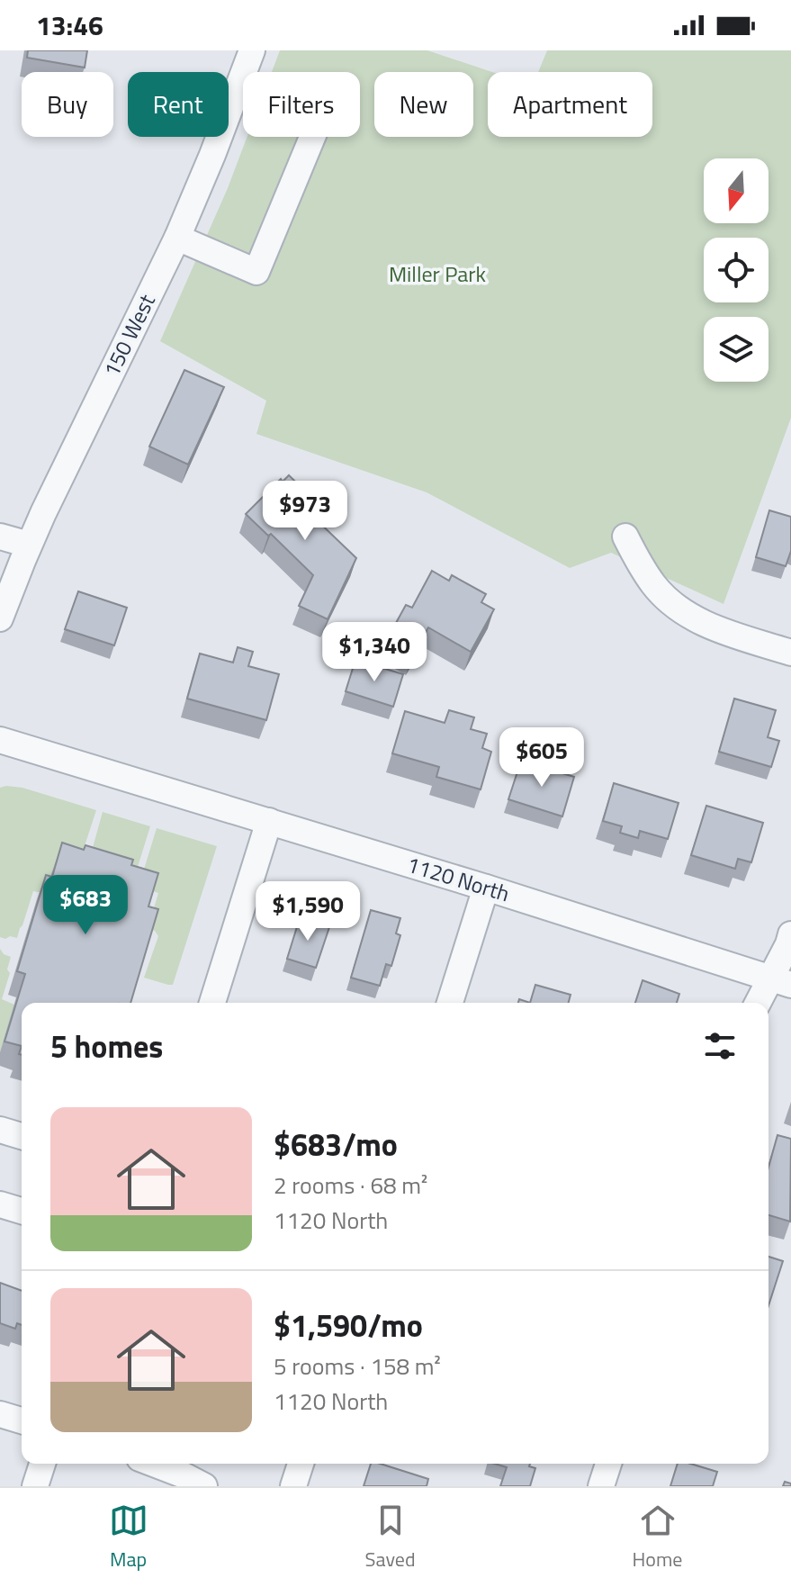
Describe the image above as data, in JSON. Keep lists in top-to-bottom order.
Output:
{
  "streets": {
    "street": ["150 West", "1120 North"]
  },
  "parks": ["Miller Park"],
  "north": "bottom",
  "page": {
    "status": "13:46",
    "chip": [
      "Buy",
      "Rent",
      "Filters",
      "New",
      "Apartment"
    ],
    "price": [
      "$973",
      "$1,340",
      "$605",
      "$683",
      "$1,590"
    ],
    "heading": "5 homes",
    "list": [
      {
        "name": "$683/mo",
        "note": "2 rooms · 68 m² · 1120 North"
      },
      {
        "name": "$1,590/mo",
        "note": "5 rooms · 158 m² · 1120 North"
      }
    ],
    "tabs": ["Map", "Saved", "Home"]
  }
}
